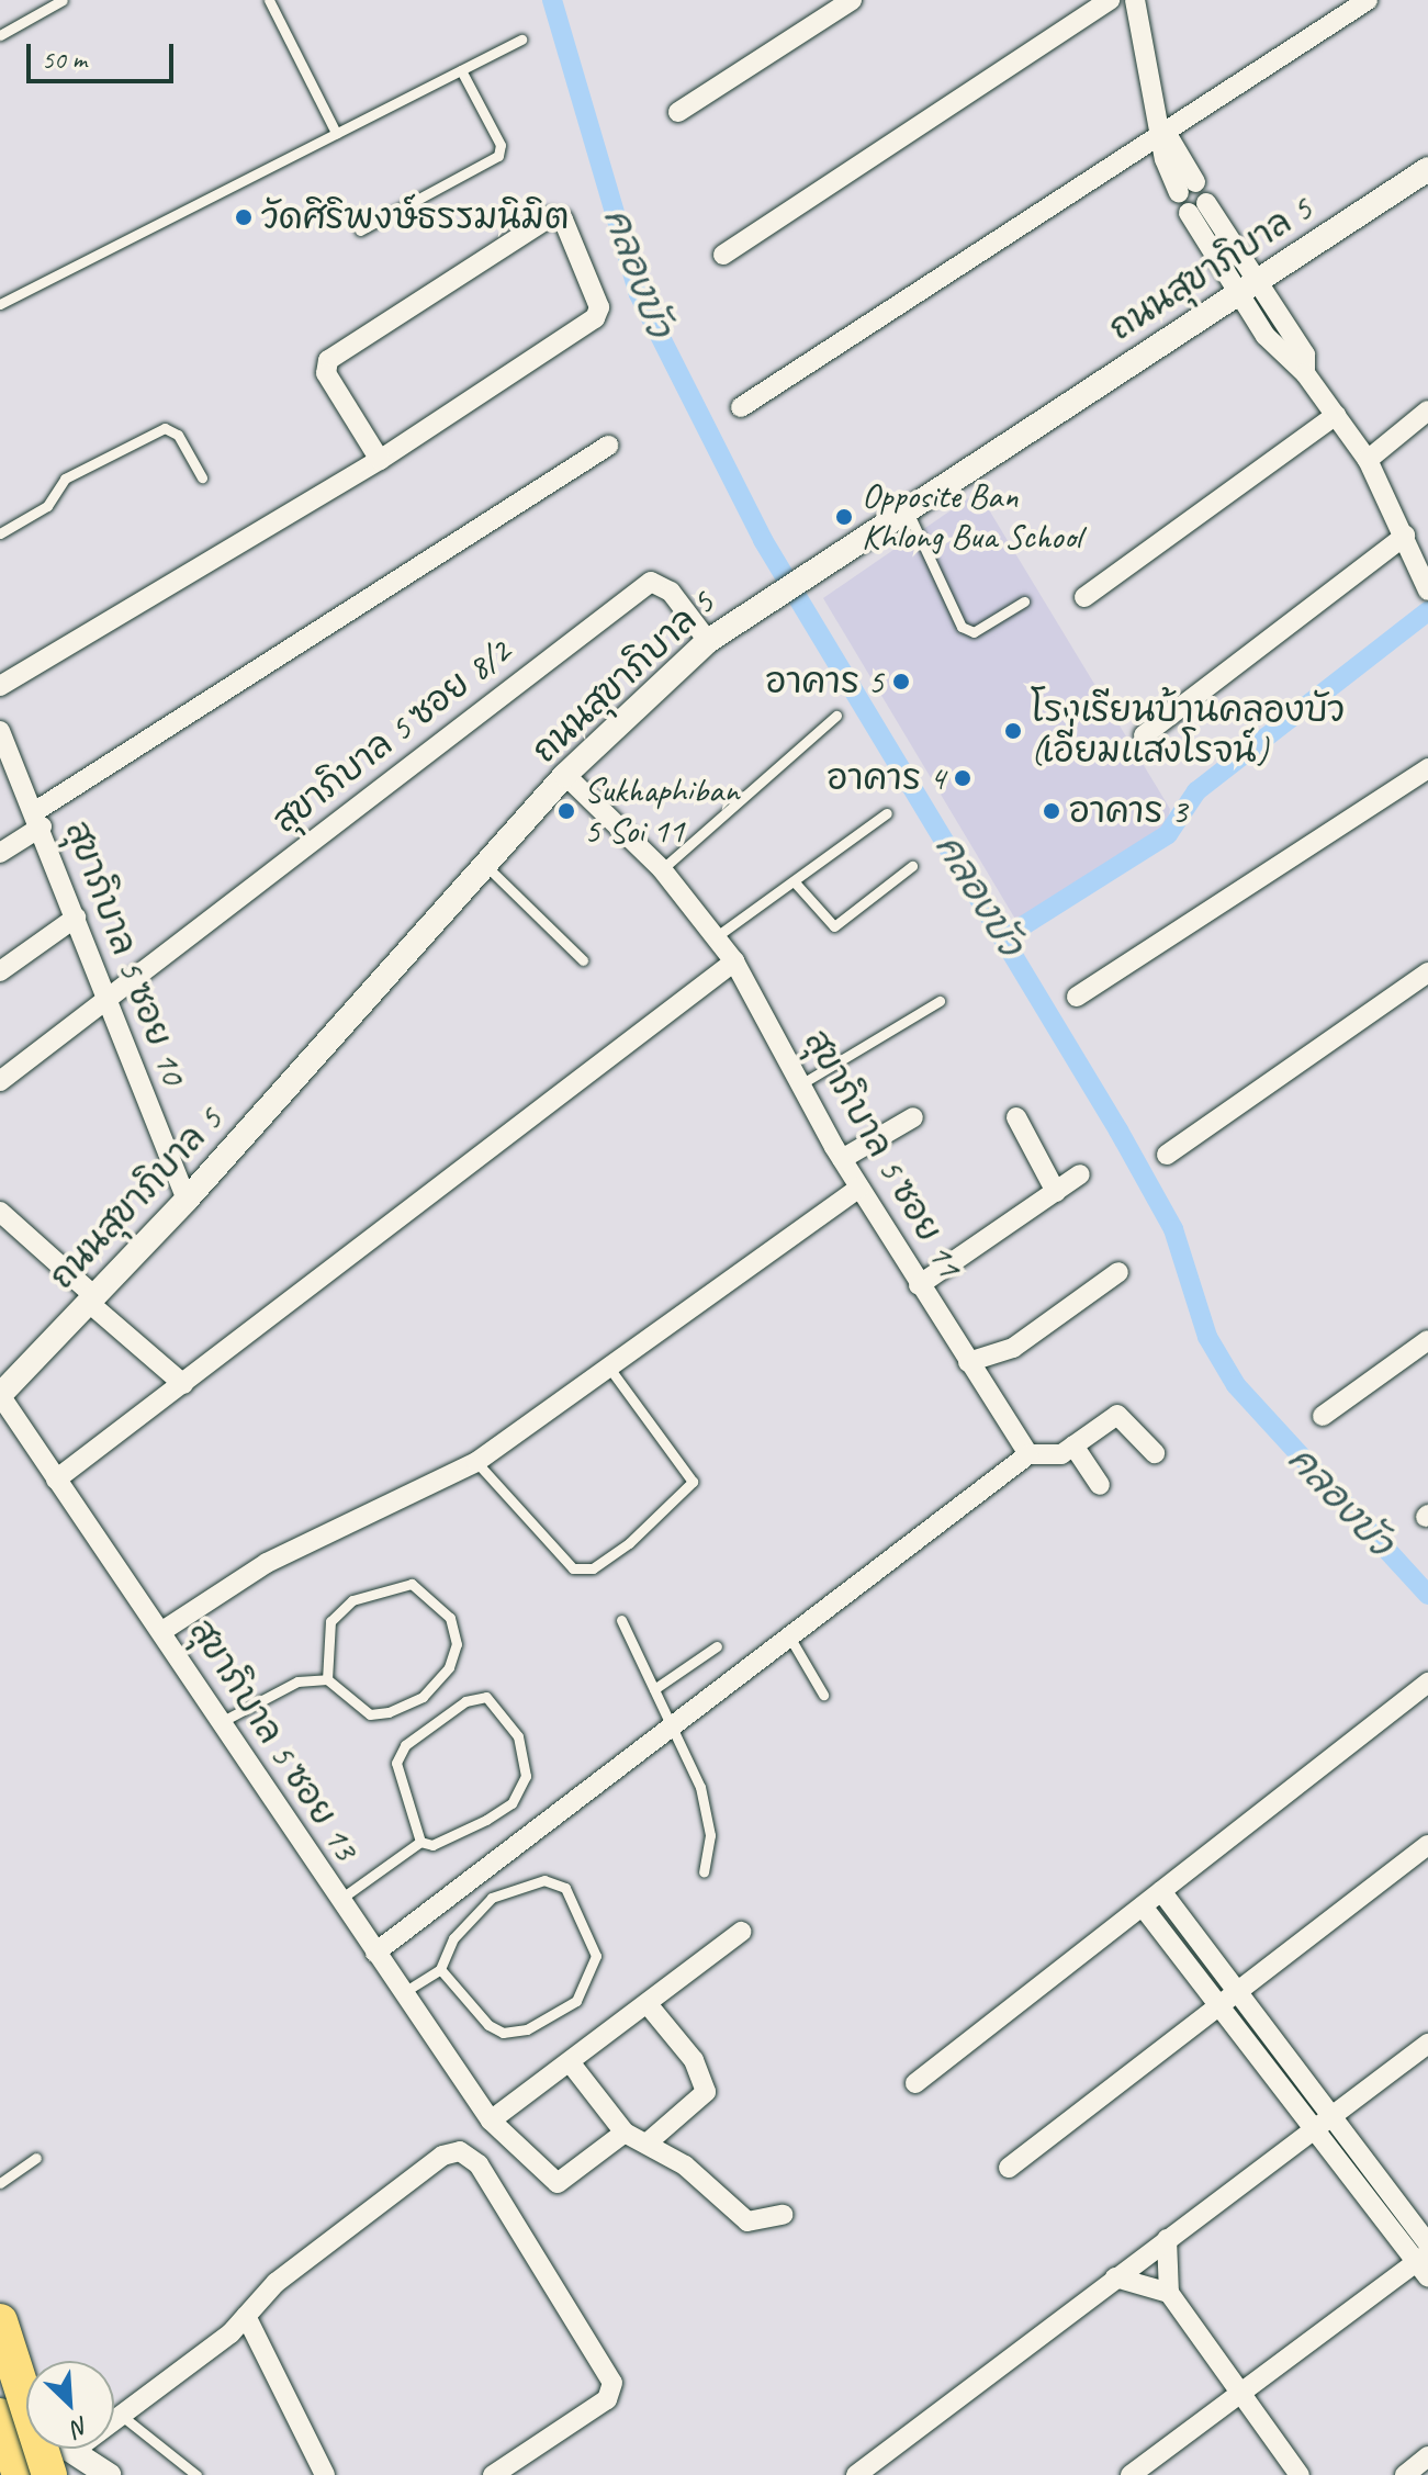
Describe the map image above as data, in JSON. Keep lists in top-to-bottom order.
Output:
{
  "streets": {
    "street": [
      "ถนนสุขาภิบาล 5",
      "สุขาภิบาล 5 ซอย 8/2",
      "สุขาภิบาล 5 ซอย 10",
      "สุขาภิบาล 5 ซอย 11",
      "สุขาภิบาล 5 ซอย 13"
    ]
  },
  "crossings": [
    ["ถนนสุขาภิบาล 5", "สุขาภิบาล 5 ซอย 8/2"],
    ["ถนนสุขาภิบาล 5", "สุขาภิบาล 5 ซอย 10"],
    ["ถนนสุขาภิบาล 5", "สุขาภิบาล 5 ซอย 11"],
    ["ถนนสุขาภิบาล 5", "สุขาภิบาล 5 ซอย 13"],
    ["สุขาภิบาล 5 ซอย 8/2", "สุขาภิบาล 5 ซอย 10"]
  ],
  "water": ["คลองบัว"],
  "places": [
    "วัดศิริพงษ์ธรรมนิมิต",
    "Opposite Ban Khlong Bua School",
    "อาคาร 5",
    "โรงเรียนบ้านคลองบัว (เอี่ยมแสงโรจน์)",
    "อาคาร 4",
    "Sukhaphiban 5 Soi 11",
    "อาคาร 3"
  ],
  "scale_bar": "50 m",
  "north": "bottom right"
}
